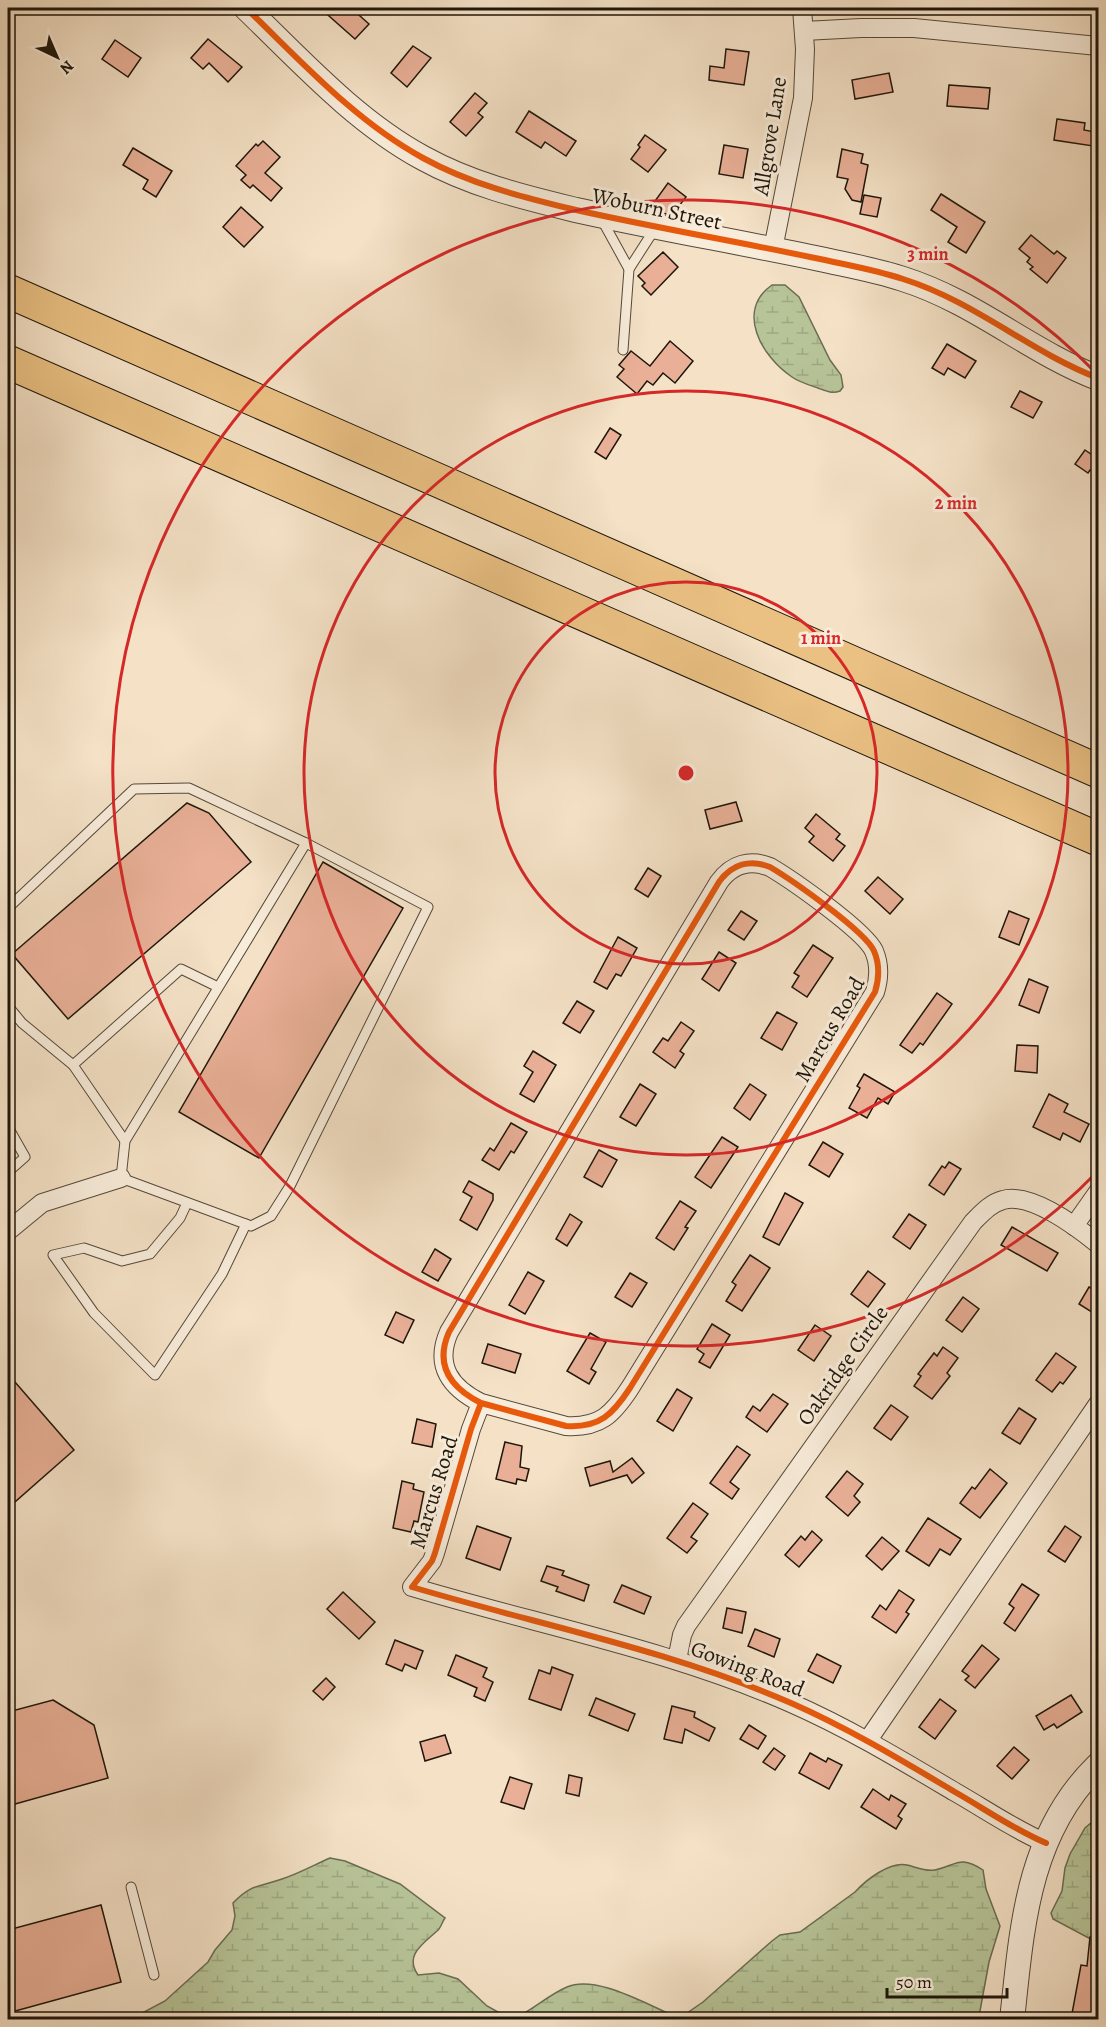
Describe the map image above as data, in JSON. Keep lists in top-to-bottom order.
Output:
{
  "streets": {
    "street": [
      "Allgrove Lane",
      "Woburn Street",
      "Marcus Road",
      "Oakridge Circle",
      "Gowing Road"
    ]
  },
  "crossings": [
    ["Allgrove Lane", "Woburn Street"],
    ["Marcus Road", "Gowing Road"],
    ["Oakridge Circle", "Gowing Road"]
  ],
  "scale_bar": "50 m",
  "north": "bottom right",
  "rings": ["3 min", "2 min", "1 min"]
}
